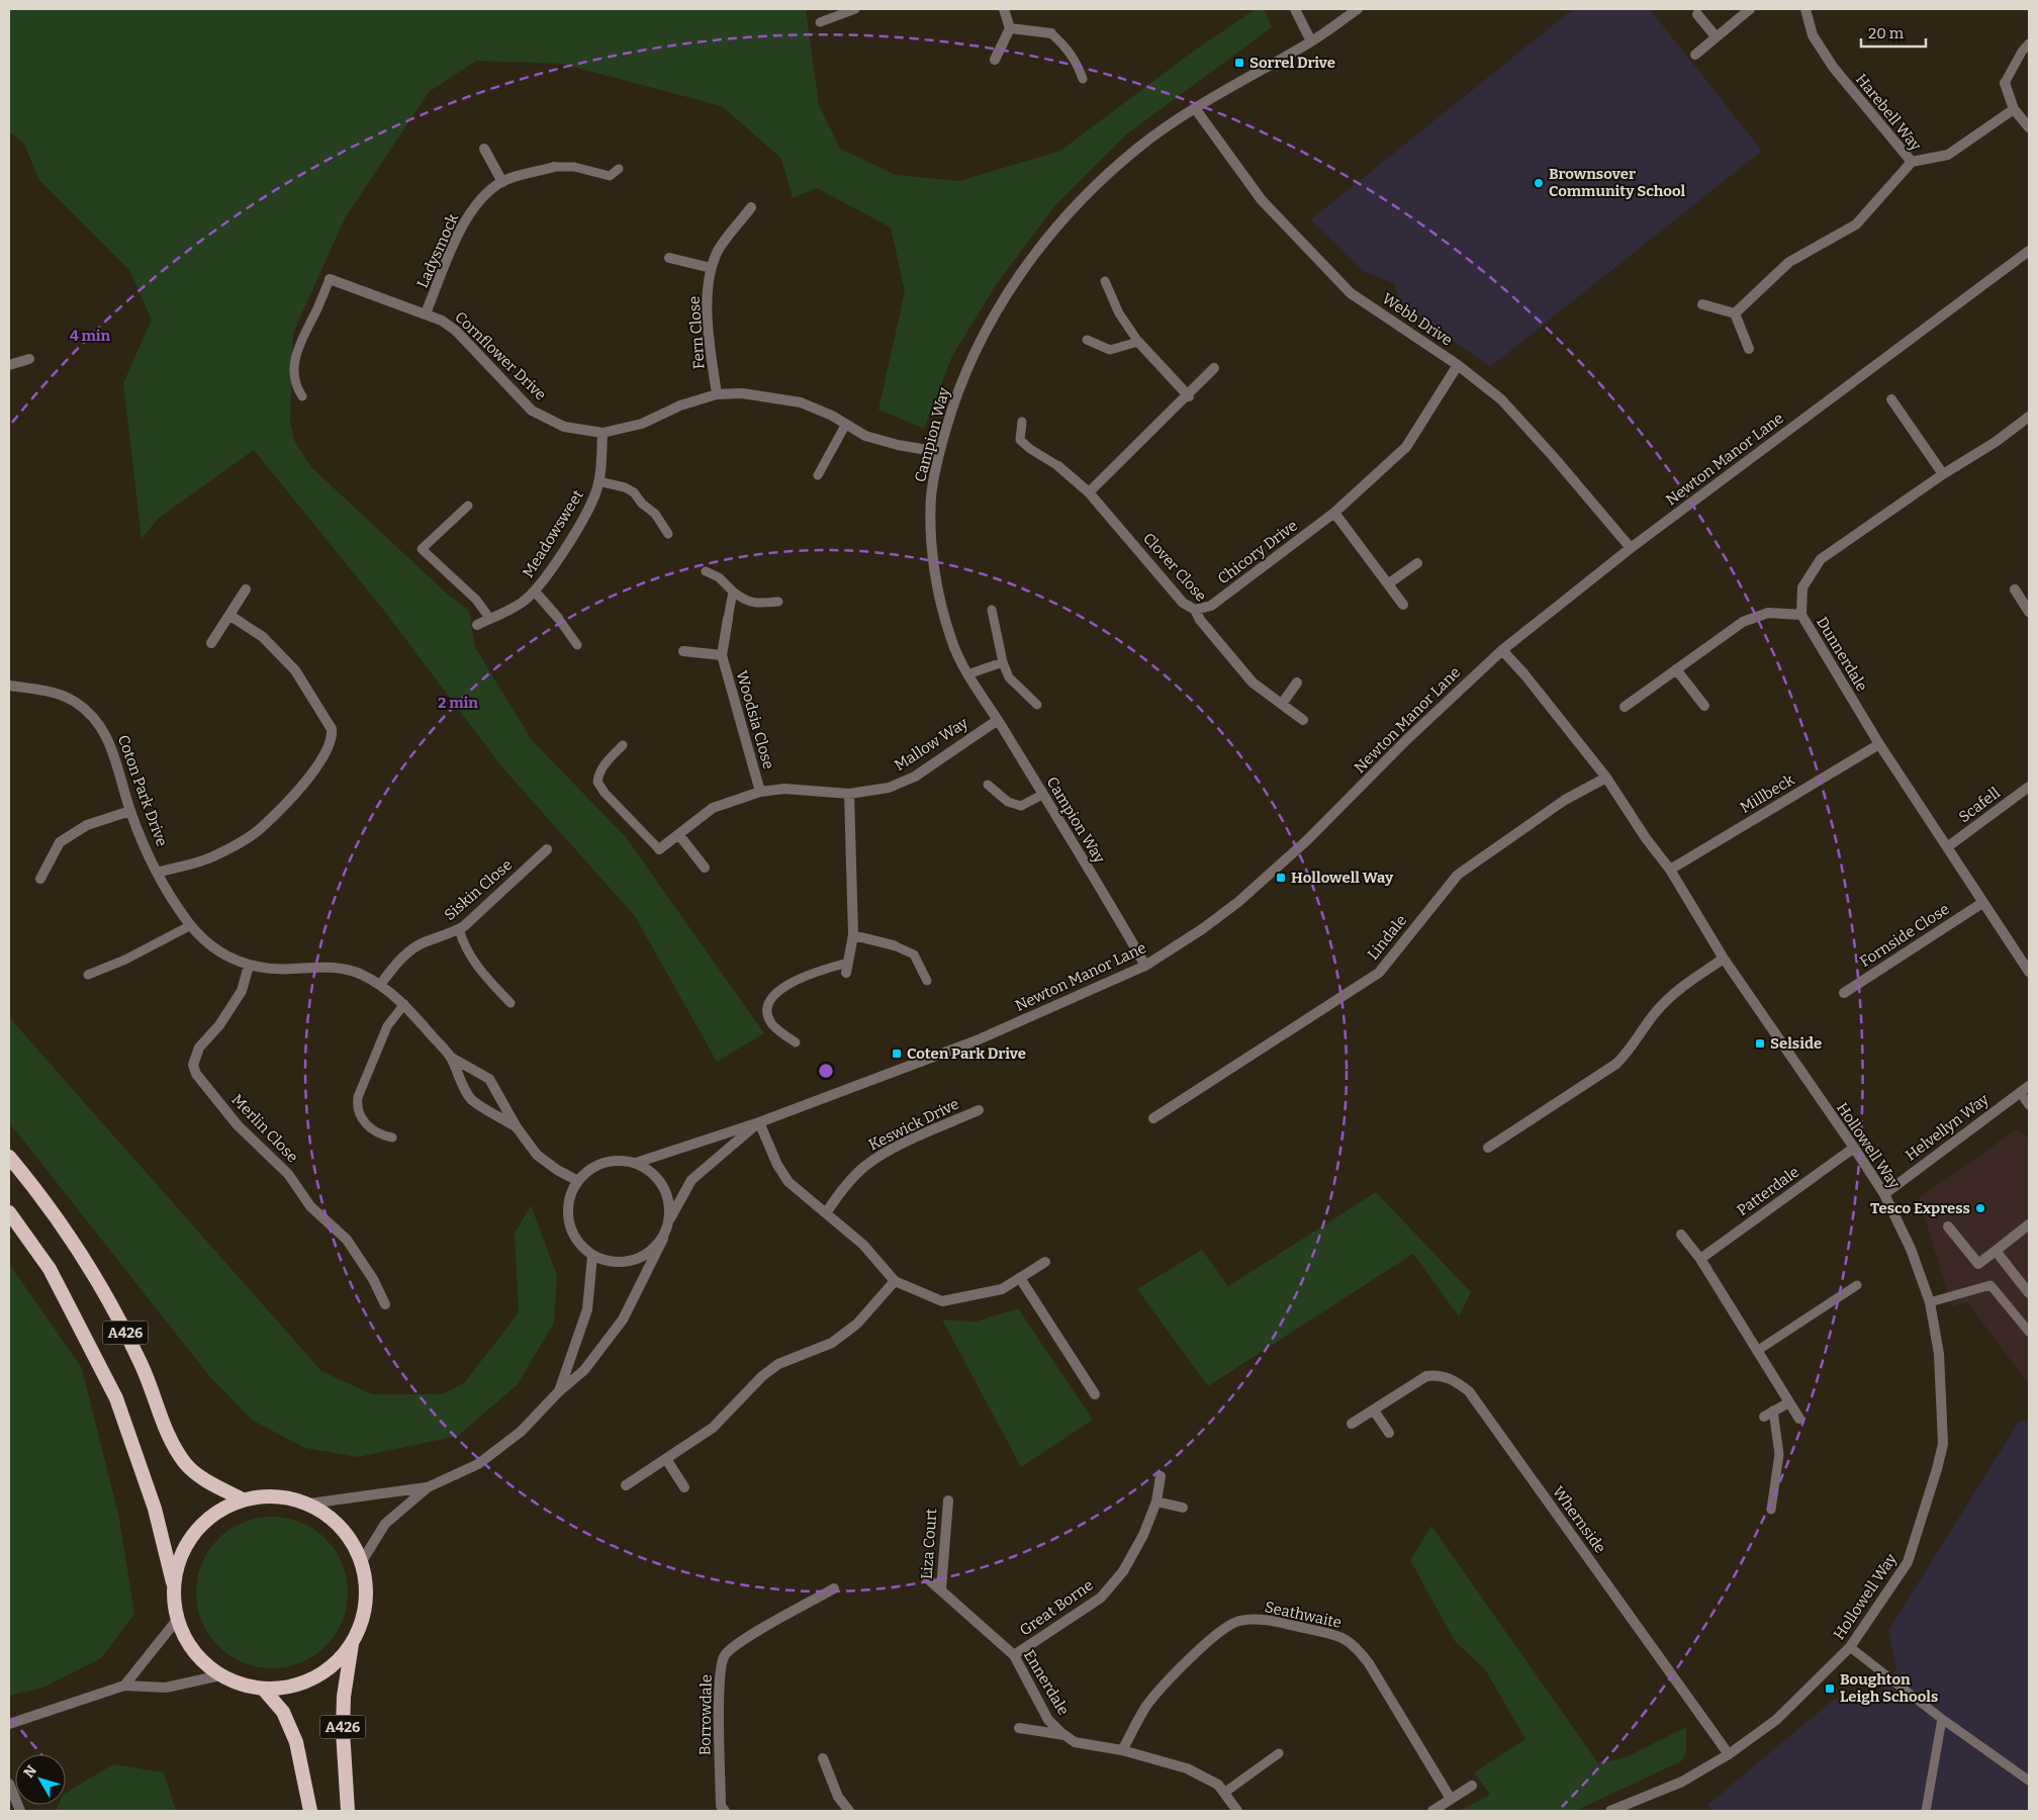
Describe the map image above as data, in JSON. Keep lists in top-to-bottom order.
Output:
{
  "streets": {
    "highway": ["A426"],
    "street": [
      "Harebell Way",
      "Ladysmock",
      "Webb Drive",
      "Fern Close",
      "Cornflower Drive",
      "Campion Way",
      "Newton Manor Lane",
      "Meadowsweet",
      "Chicory Drive",
      "Clover Close",
      "Dunnerdale",
      "Woodsia Close",
      "Mallow Way",
      "Coton Park Drive",
      "Millbeck",
      "Scafell",
      "Siskin Close",
      "Fornside Close",
      "Lindale",
      "Keswick Drive",
      "Helvellyn Way",
      "Merlin Close",
      "Hollowell Way",
      "Patterdale",
      "Whernside",
      "Liza Court",
      "Great Borne",
      "Seathwaite",
      "Ennerdale",
      "Borrowdale"
    ]
  },
  "crossings": [
    ["Ladysmock", "Cornflower Drive"],
    ["Webb Drive", "Campion Way"],
    ["Webb Drive", "Newton Manor Lane"],
    ["Webb Drive", "Chicory Drive"],
    ["Fern Close", "Cornflower Drive"],
    ["Cornflower Drive", "Campion Way"],
    ["Cornflower Drive", "Meadowsweet"],
    ["Campion Way", "Newton Manor Lane"],
    ["Campion Way", "Mallow Way"],
    ["Newton Manor Lane", "Coton Park Drive"],
    ["Newton Manor Lane", "Hollowell Way"],
    ["Chicory Drive", "Clover Close"],
    ["Dunnerdale", "Millbeck"],
    ["Dunnerdale", "Scafell"],
    ["Dunnerdale", "Fornside Close"],
    ["Woodsia Close", "Mallow Way"],
    ["Coton Park Drive", "Siskin Close"],
    ["Coton Park Drive", "Merlin Close"],
    ["Millbeck", "Hollowell Way"],
    ["Lindale", "Hollowell Way"],
    ["Helvellyn Way", "Hollowell Way"],
    ["Hollowell Way", "Patterdale"],
    ["Hollowell Way", "Whernside"],
    ["Liza Court", "Ennerdale"],
    ["Great Borne", "Ennerdale"],
    ["Seathwaite", "Ennerdale"]
  ],
  "places": {
    "transit": [
      "Sorrel Drive",
      "Hollowell Way",
      "Selside",
      "Coten Park Drive",
      "Boughton Leigh Schools"
    ],
    "other": ["Brownsover Community School", "Tesco Express"]
  },
  "scale_bar": "20 m",
  "north": "top left",
  "rings": ["4 min", "2 min"]
}
